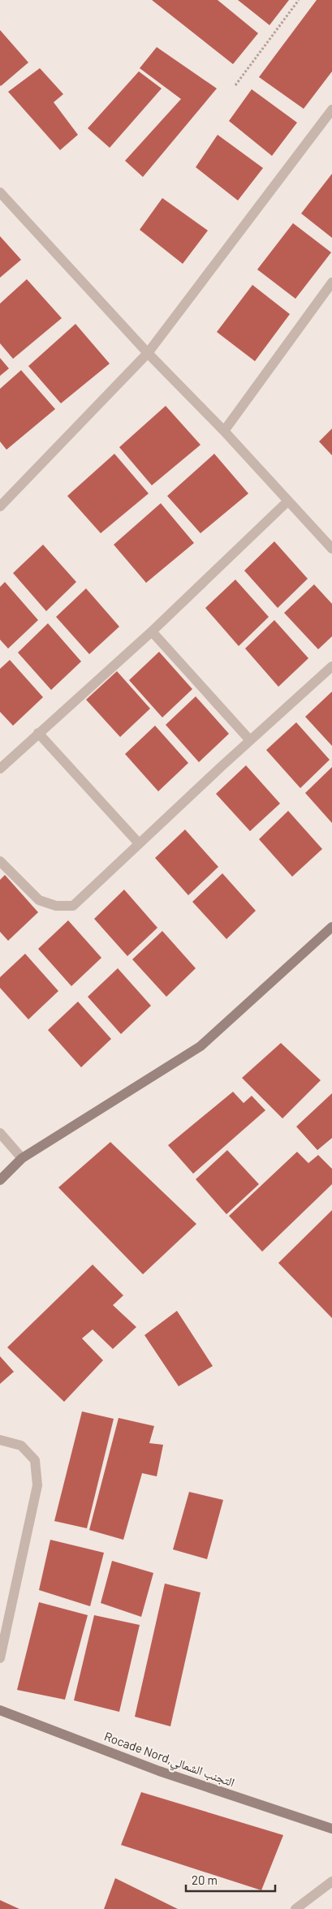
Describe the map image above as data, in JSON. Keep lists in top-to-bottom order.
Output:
{
  "streets": {
    "street": ["Rocade Nord,التجنب الشمالي"]
  },
  "scale_bar": "20 m"
}
